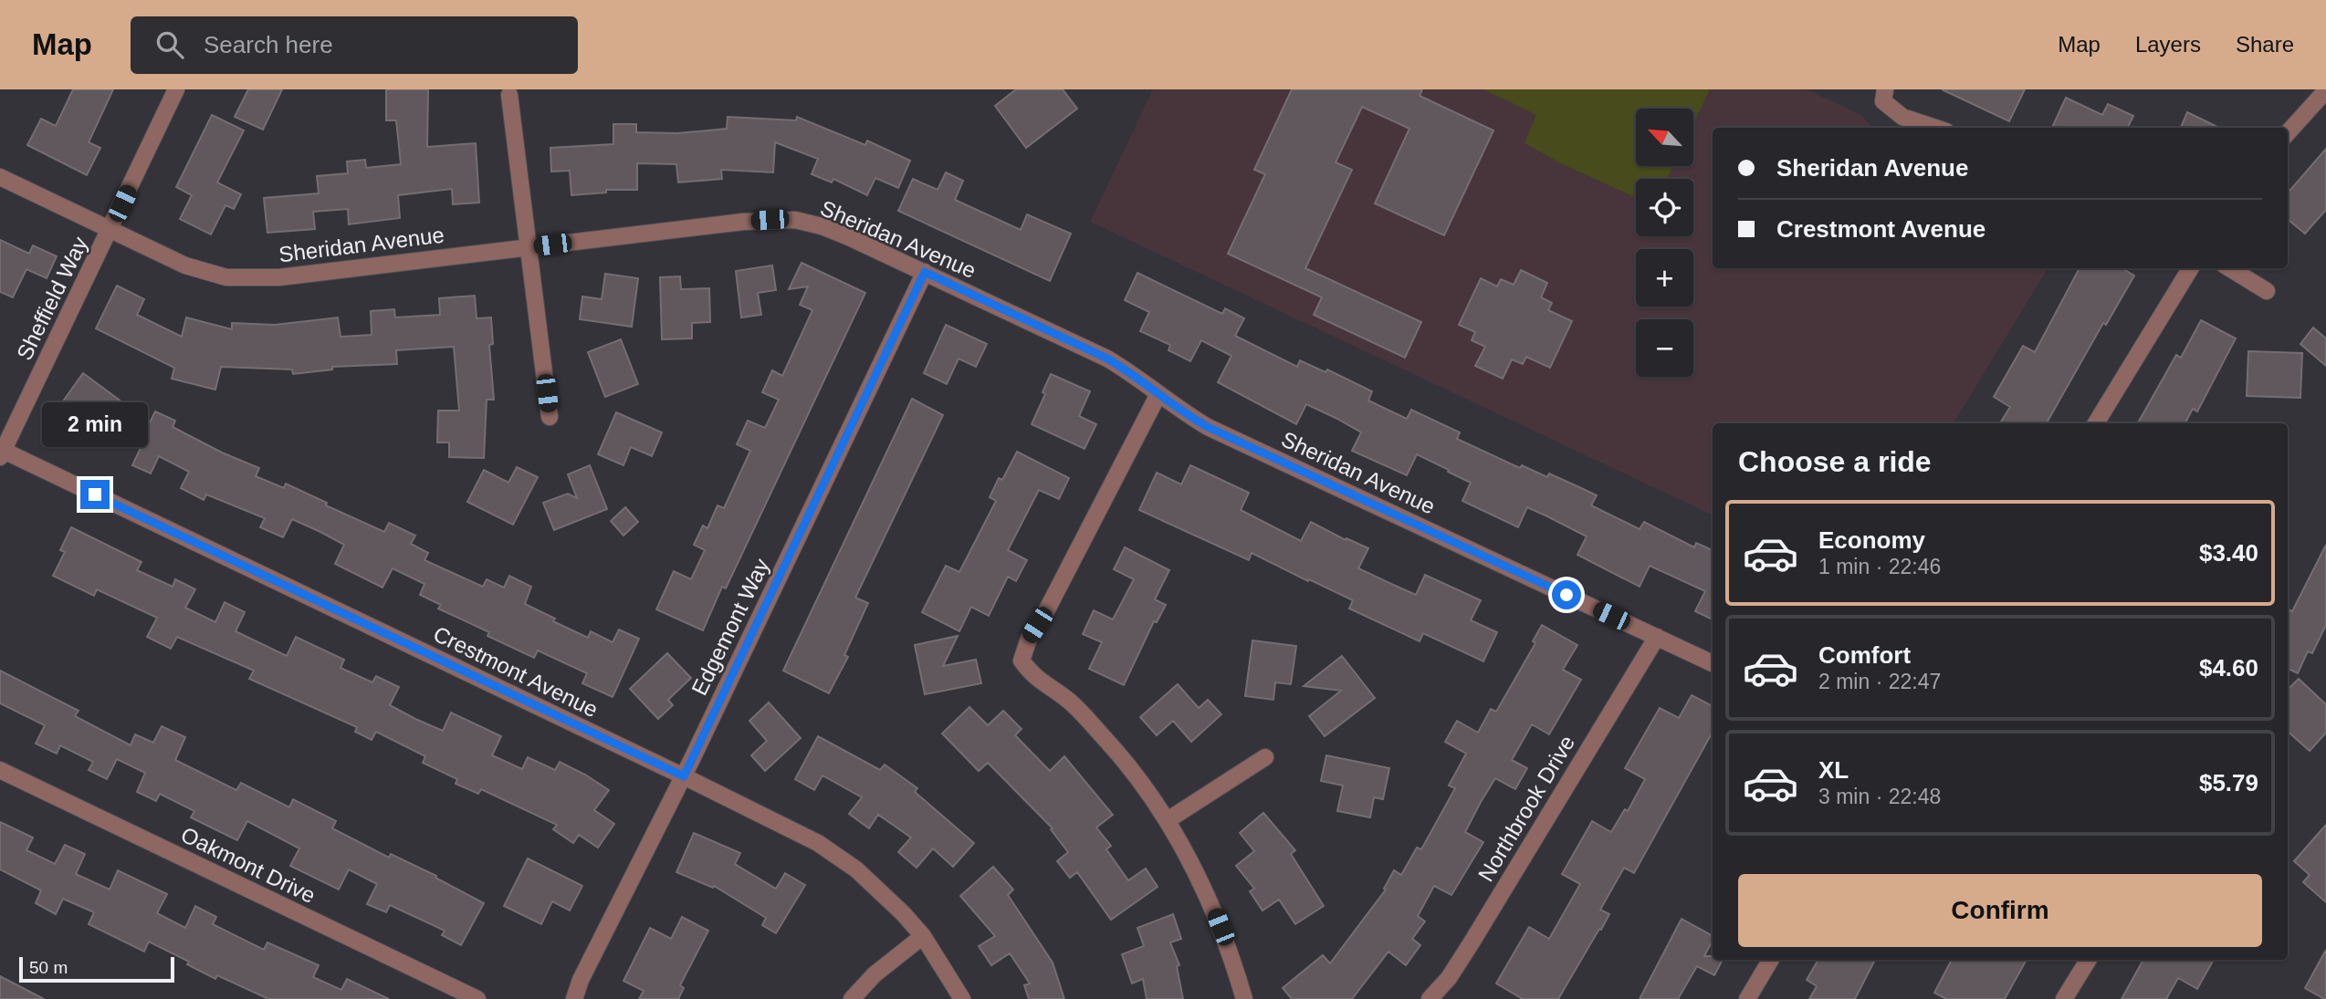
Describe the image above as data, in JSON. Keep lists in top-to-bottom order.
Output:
{
  "streets": {
    "street": [
      "Sheridan Avenue",
      "Sheffield Way",
      "Edgemont Way",
      "Crestmont Avenue",
      "Northbrook Drive",
      "Oakmont Drive"
    ]
  },
  "crossings": [
    ["Sheridan Avenue", "Sheffield Way"],
    ["Sheridan Avenue", "Edgemont Way"],
    ["Sheridan Avenue", "Northbrook Drive"],
    ["Sheffield Way", "Crestmont Avenue"],
    ["Edgemont Way", "Crestmont Avenue"]
  ],
  "scale_bar": "50 m",
  "north": "top left",
  "page": {
    "header": "Map",
    "search": "Search here",
    "nav": ["Map", "Layers", "Share"],
    "map_buttons": ["+", "−"],
    "banner": ["Sheridan Avenue", "Crestmont Avenue"],
    "bubble": "2 min",
    "heading": "Choose a ride",
    "list": [
      {
        "name": "Economy",
        "note": "1 min · 22:46",
        "value": "$3.40"
      },
      {
        "name": "Comfort",
        "note": "2 min · 22:47",
        "value": "$4.60"
      },
      {
        "name": "XL",
        "note": "3 min · 22:48",
        "value": "$5.79"
      }
    ],
    "buttons": "Confirm",
    "scale": "50 m"
  }
}
